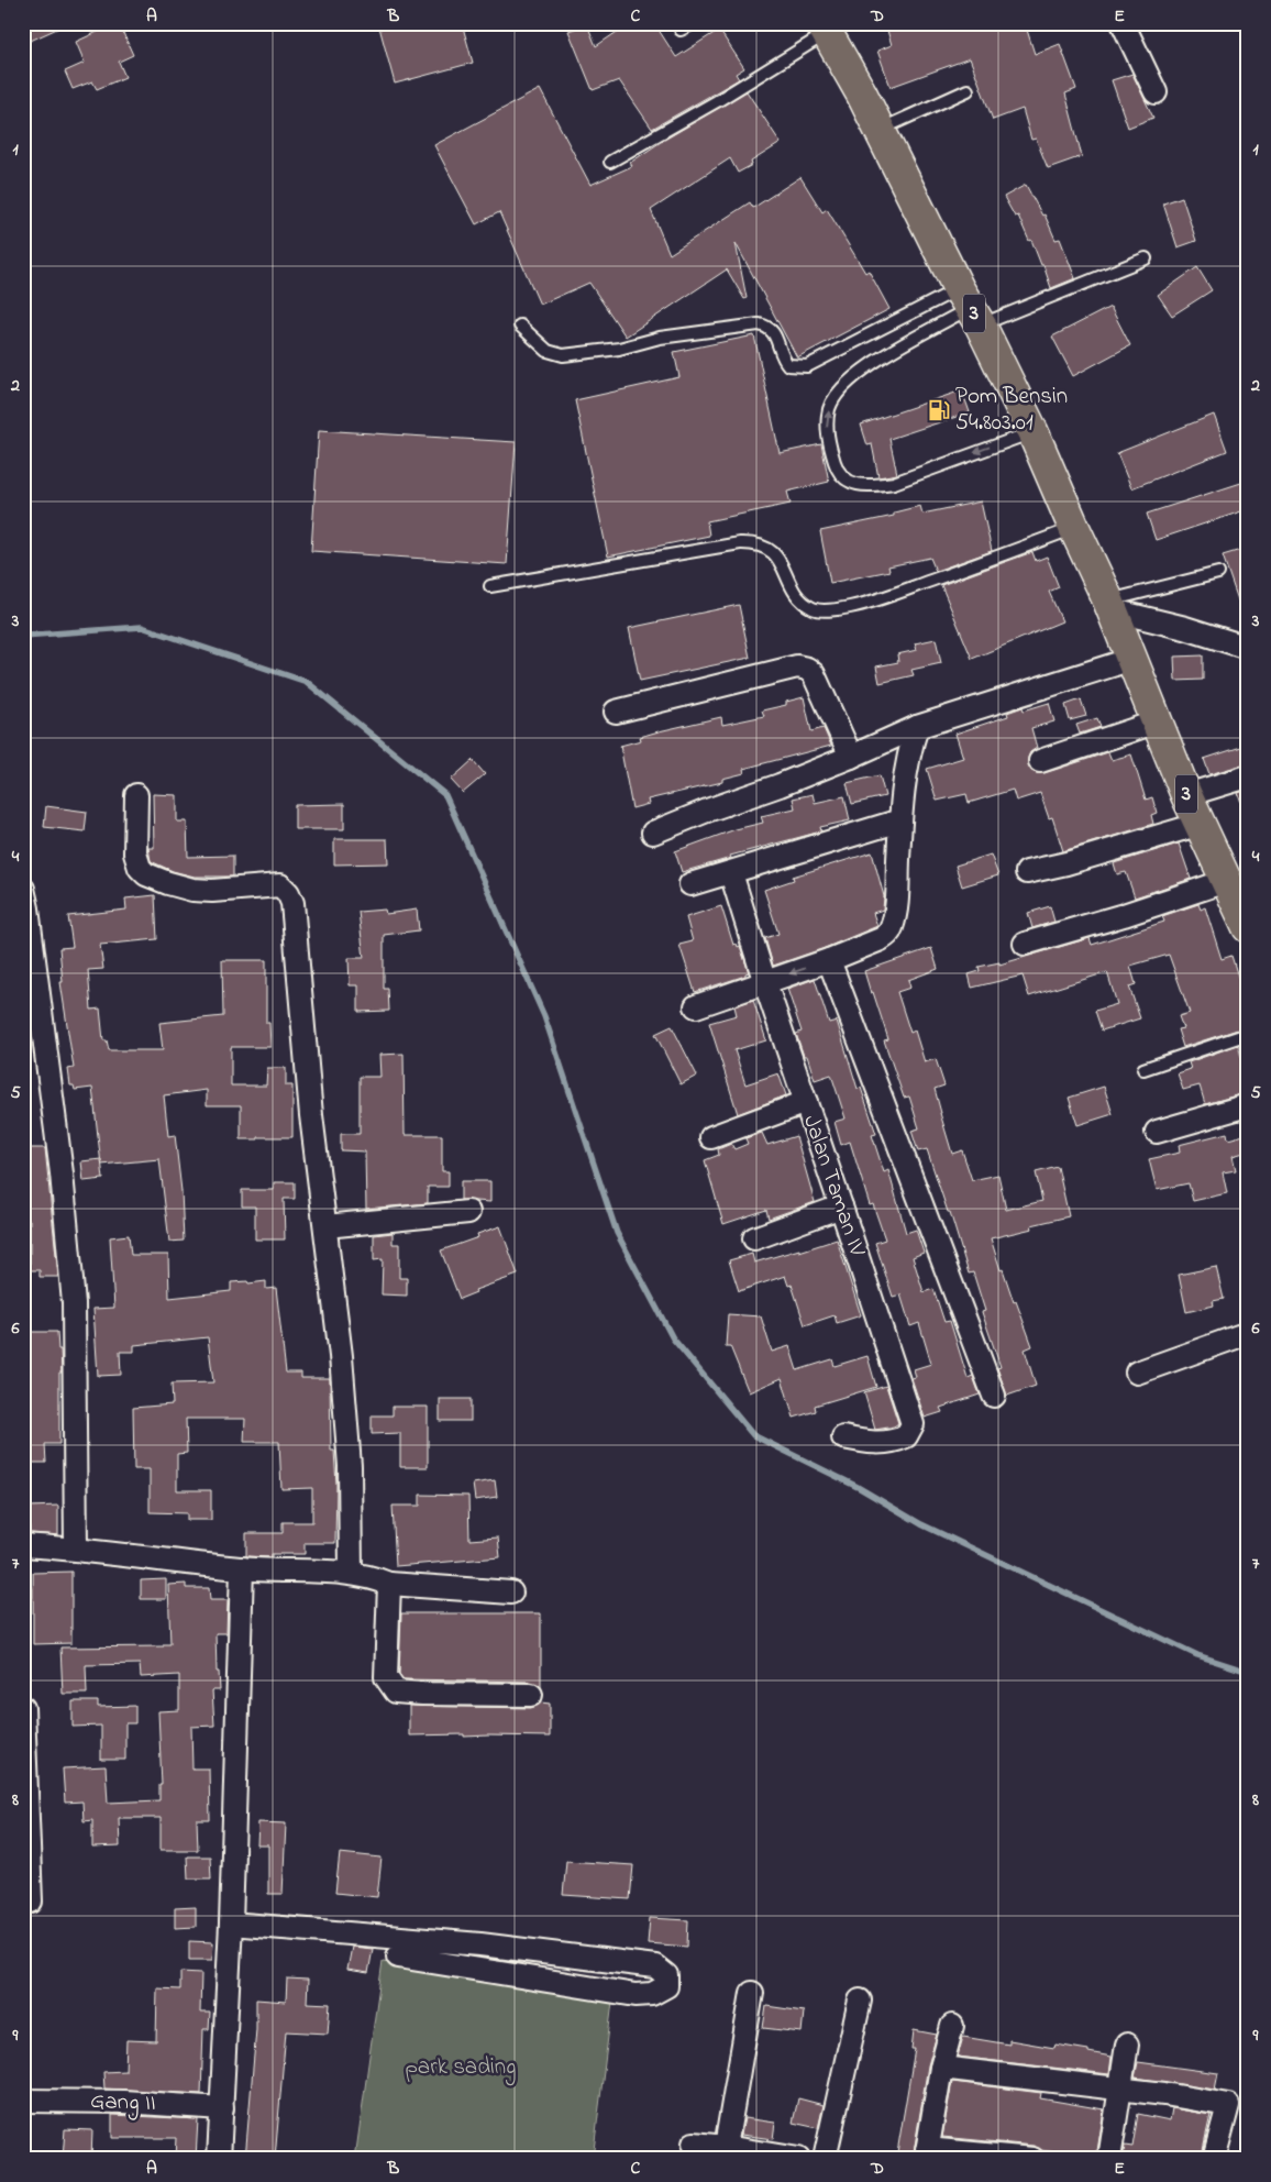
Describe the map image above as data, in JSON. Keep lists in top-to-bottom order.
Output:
{
  "streets": {
    "highway": ["3"],
    "street": ["Jalan Taman IV", "Gang II"]
  },
  "parks": ["park sading"],
  "places": {
    "fuel station": ["Pom Bensin 54.803.01"]
  },
  "grid": {
    "columns": [
      "A",
      "B",
      "C",
      "D",
      "E"
    ],
    "rows": [
      "1",
      "2",
      "3",
      "4",
      "5",
      "6",
      "7",
      "8",
      "9"
    ]
  }
}
